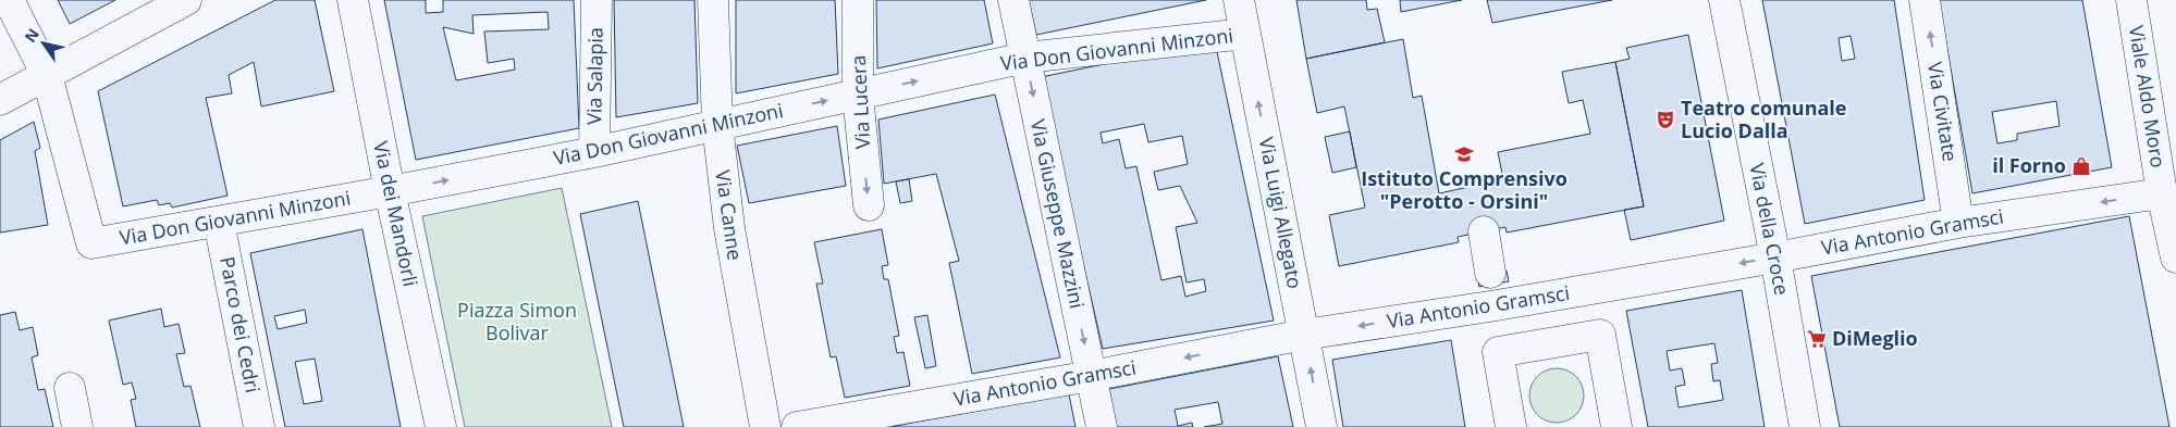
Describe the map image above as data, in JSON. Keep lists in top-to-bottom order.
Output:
{
  "streets": {
    "street": [
      "Via Don Giovanni Minzoni",
      "Via Salapia",
      "Viale Aldo Moro",
      "Via Lucera",
      "Via Civitate",
      "Via Luigi Allegato",
      "Via dei Mandorli",
      "Via Giuseppe Mazzini",
      "Via Canne",
      "Via della Croce",
      "Via Antonio Gramsci",
      "Parco dei Cedri"
    ]
  },
  "crossings": [
    ["Via Don Giovanni Minzoni", "Via Salapia"],
    ["Via Don Giovanni Minzoni", "Via Lucera"],
    ["Via Don Giovanni Minzoni", "Via Luigi Allegato"],
    ["Via Don Giovanni Minzoni", "Via dei Mandorli"],
    ["Via Don Giovanni Minzoni", "Via Giuseppe Mazzini"],
    ["Via Don Giovanni Minzoni", "Via Canne"],
    ["Via Don Giovanni Minzoni", "Parco dei Cedri"],
    ["Viale Aldo Moro", "Via Antonio Gramsci"],
    ["Via Civitate", "Via Antonio Gramsci"],
    ["Via Luigi Allegato", "Via Antonio Gramsci"],
    ["Via Giuseppe Mazzini", "Via Antonio Gramsci"],
    ["Via della Croce", "Via Antonio Gramsci"]
  ],
  "one_way": [
    "Via Don Giovanni Minzoni",
    "Via Lucera",
    "Via Civitate",
    "Via Luigi Allegato",
    "Via Giuseppe Mazzini",
    "Via Antonio Gramsci"
  ],
  "parks": ["Piazza Simon Bolivar"],
  "places": {
    "theatre": ["Teatro comunale Lucio Dalla"],
    "school or university": ["Istituto Comprensivo \"Perotto - Orsini\""],
    "shop": ["il Forno"],
    "supermarket": ["DiMeglio"]
  },
  "north": "top left"
}
